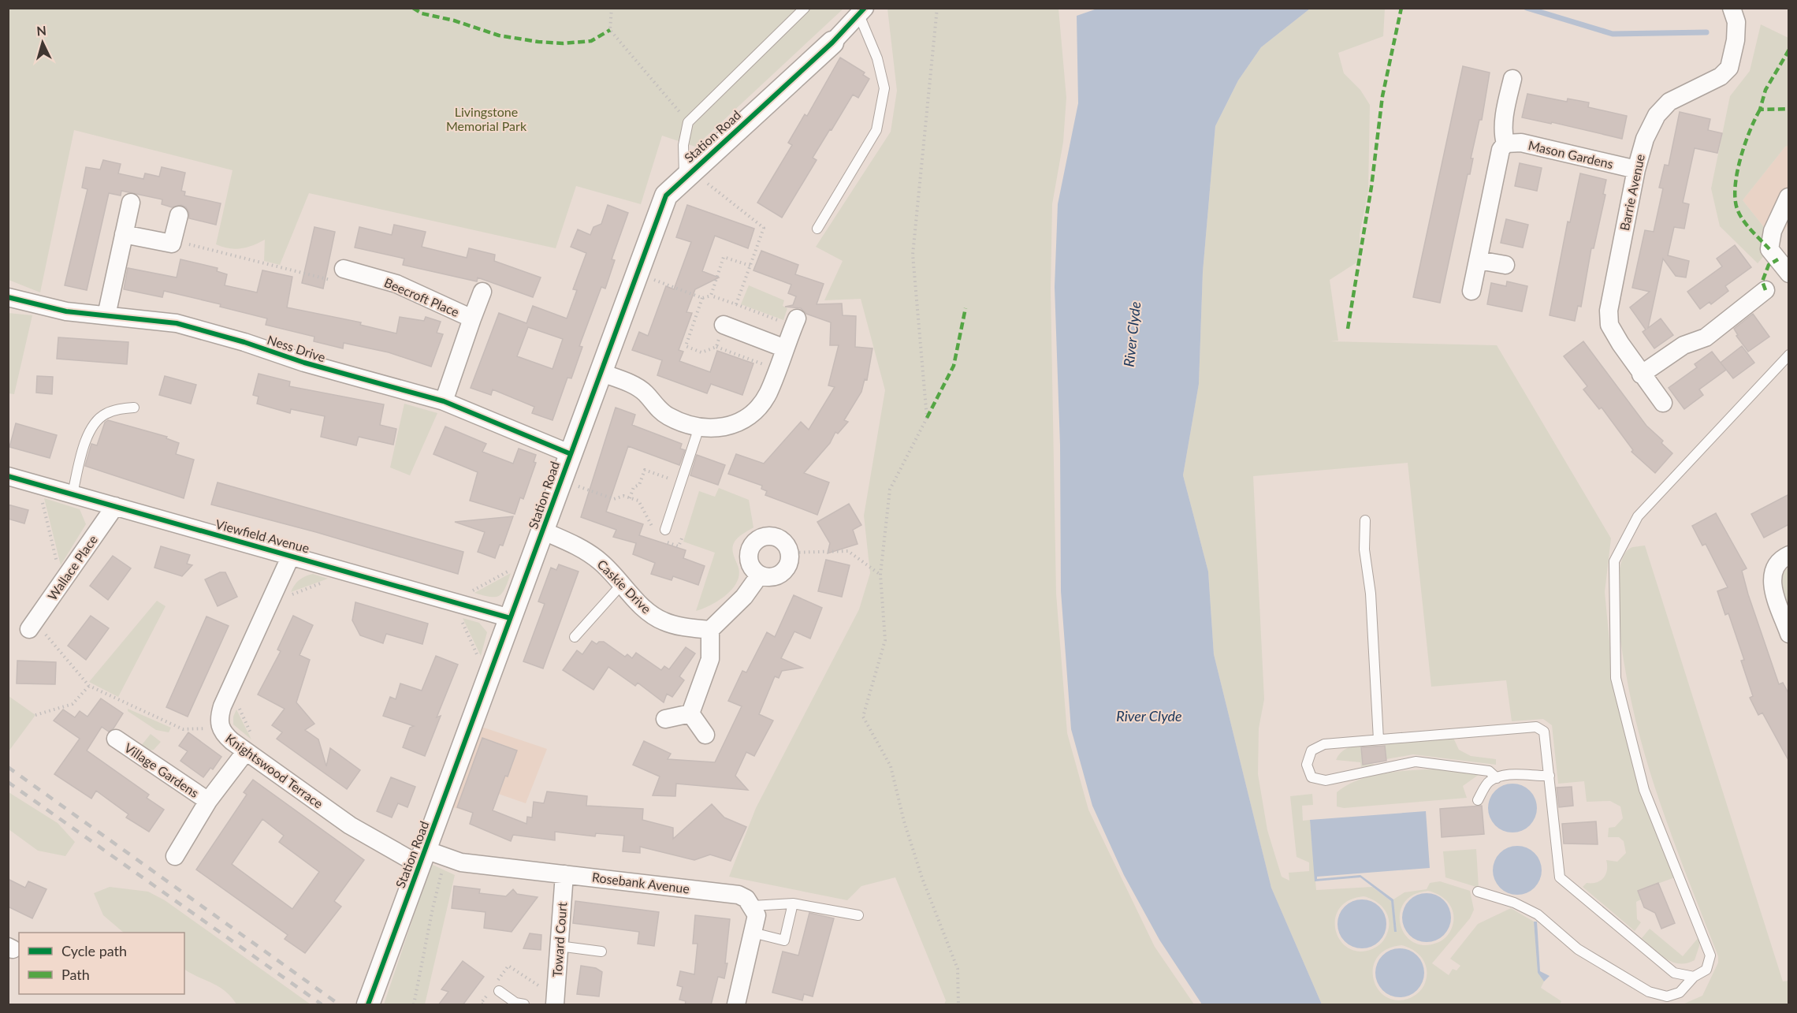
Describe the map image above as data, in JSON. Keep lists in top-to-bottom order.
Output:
{
  "streets": {
    "street": [
      "Station Road",
      "Mason Gardens",
      "Barrie Avenue",
      "Beecroft Place",
      "Ness Drive",
      "Viewfield Avenue",
      "Wallace Place",
      "Caskie Drive",
      "Village Gardens",
      "Knightswood Terrace",
      "Rosebank Avenue",
      "Toward Court"
    ]
  },
  "crossings": [
    ["Station Road", "Ness Drive"],
    ["Station Road", "Viewfield Avenue"],
    ["Station Road", "Caskie Drive"],
    ["Station Road", "Knightswood Terrace"],
    ["Station Road", "Rosebank Avenue"],
    ["Mason Gardens", "Barrie Avenue"],
    ["Beecroft Place", "Ness Drive"],
    ["Viewfield Avenue", "Wallace Place"],
    ["Viewfield Avenue", "Knightswood Terrace"],
    ["Village Gardens", "Knightswood Terrace"],
    ["Knightswood Terrace", "Rosebank Avenue"],
    ["Rosebank Avenue", "Toward Court"]
  ],
  "water": ["River Clyde"],
  "parks": ["Livingstone Memorial Park"],
  "legend": ["Cycle path", "Path"],
  "north": "top"
}
